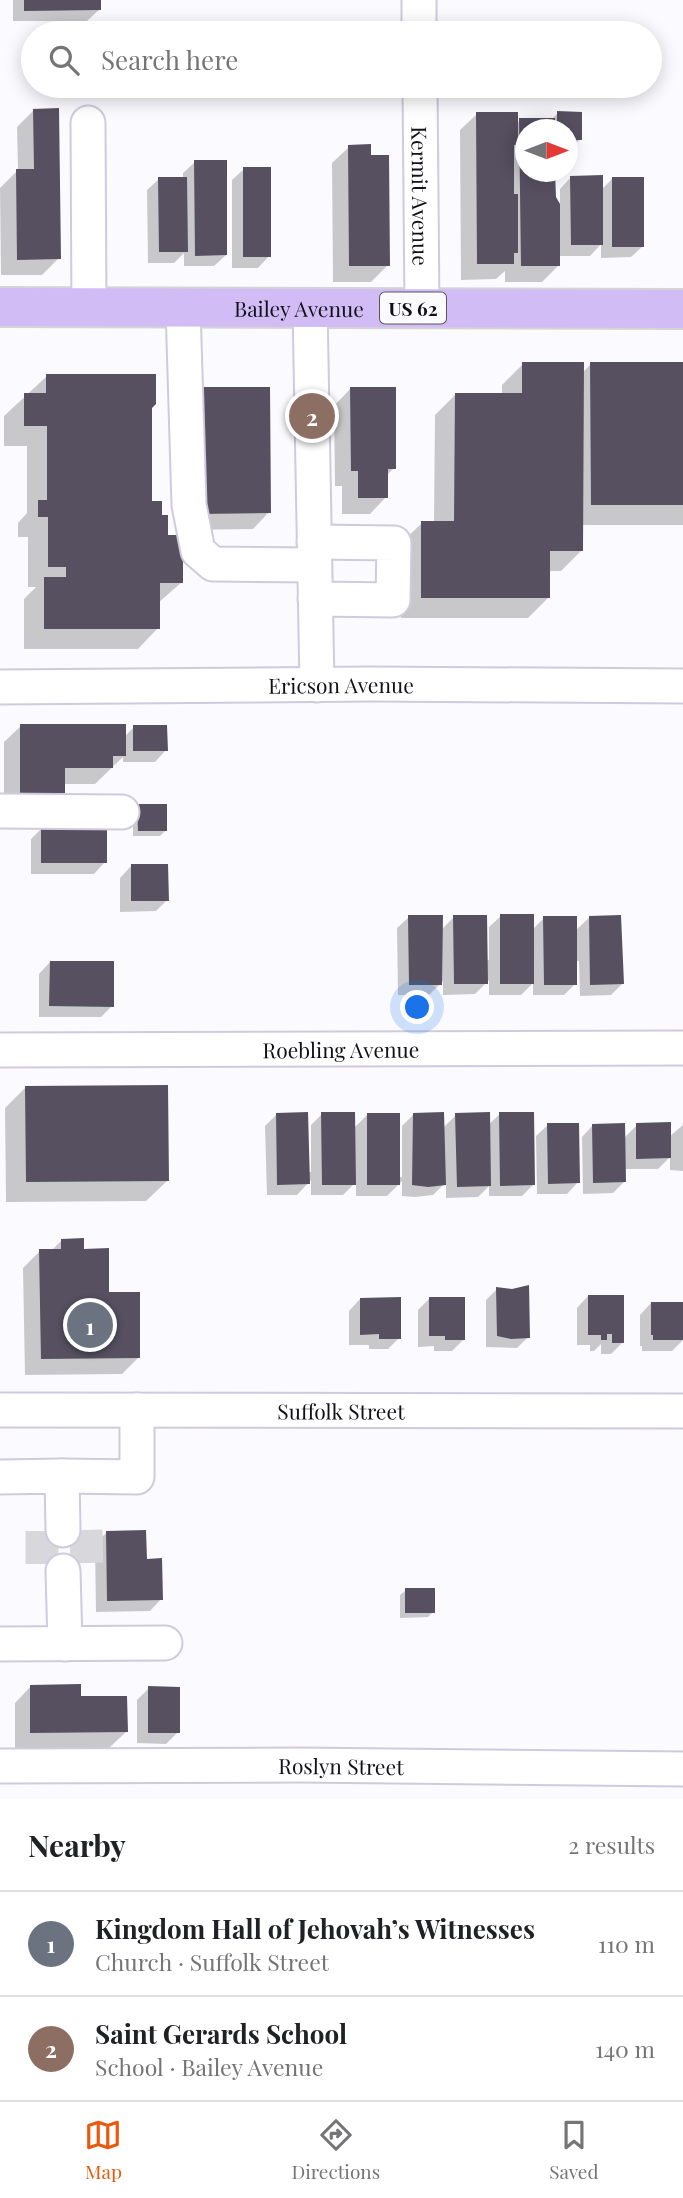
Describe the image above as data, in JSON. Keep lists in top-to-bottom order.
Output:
{
  "streets": {
    "main road": ["Bailey Avenue", "US 62"],
    "street": [
      "Kermit Avenue",
      "Ericson Avenue",
      "Roebling Avenue",
      "Suffolk Street",
      "Roslyn Street"
    ]
  },
  "crossings": [
    ["Kermit Avenue", "Bailey Avenue"]
  ],
  "north": "right",
  "page": {
    "search": "Search here",
    "pins": ["2", "1"],
    "heading": ["Nearby", "2 results"],
    "list": [
      {
        "mark": "1",
        "name": "Kingdom Hall of Jehovah’s Witnesses",
        "note": "Church · Suffolk Street",
        "value": "110 m"
      },
      {
        "mark": "2",
        "name": "Saint Gerards School",
        "note": "School · Bailey Avenue",
        "value": "140 m"
      }
    ],
    "nav": ["Map", "Directions", "Saved"]
  }
}
